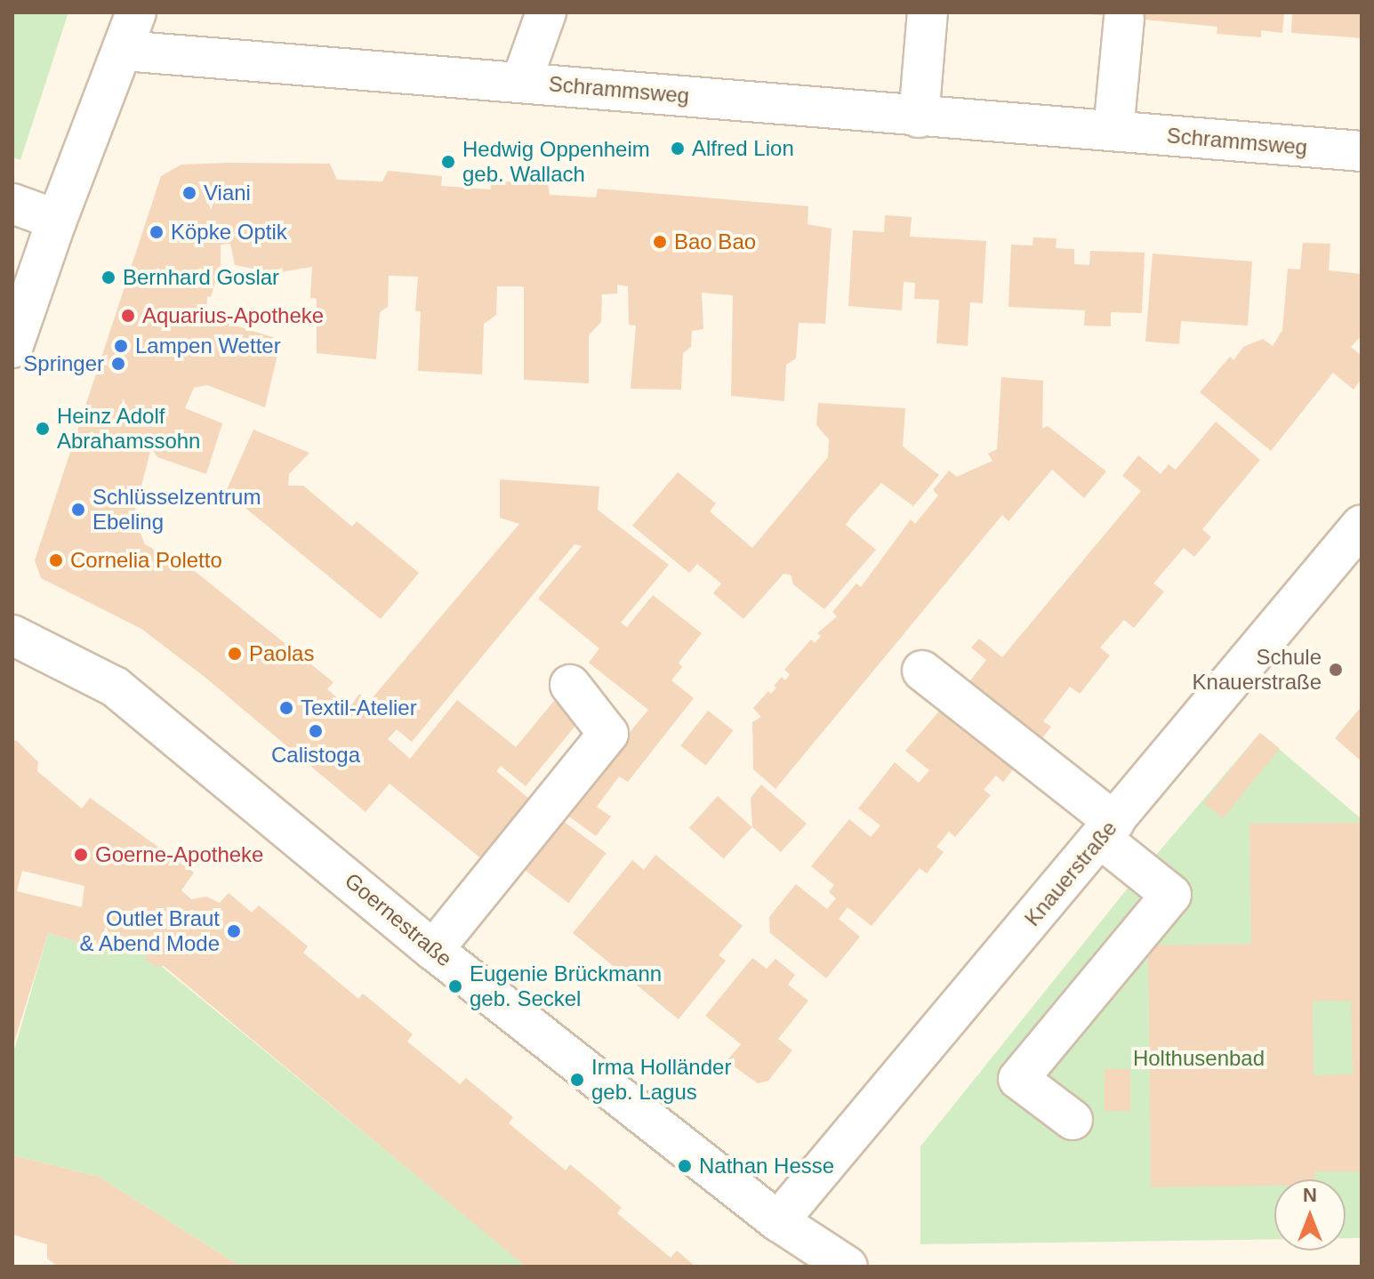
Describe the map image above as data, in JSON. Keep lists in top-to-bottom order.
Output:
{
  "streets": {
    "street": ["Schrammsweg", "Knauerstraße", "Goernestraße"]
  },
  "crossings": [
    ["Knauerstraße", "Goernestraße"]
  ],
  "parks": ["Holthusenbad"],
  "places": [
    "Alfred Lion",
    "Hedwig Oppenheim geb. Wallach",
    "Viani",
    "Köpke Optik",
    "Bao Bao",
    "Bernhard Goslar",
    "Aquarius-Apotheke",
    "Lampen Wetter",
    "Springer",
    "Heinz Adolf Abrahamssohn",
    "Schlüsselzentrum Ebeling",
    "Cornelia Poletto",
    "Paolas",
    "Schule Knauerstraße",
    "Textil-Atelier",
    "Calistoga",
    "Goerne-Apotheke",
    "Outlet Braut & Abend Mode",
    "Eugenie Brückmann geb. Seckel",
    "Irma Holländer geb. Lagus",
    "Nathan Hesse"
  ],
  "north": "top"
}
